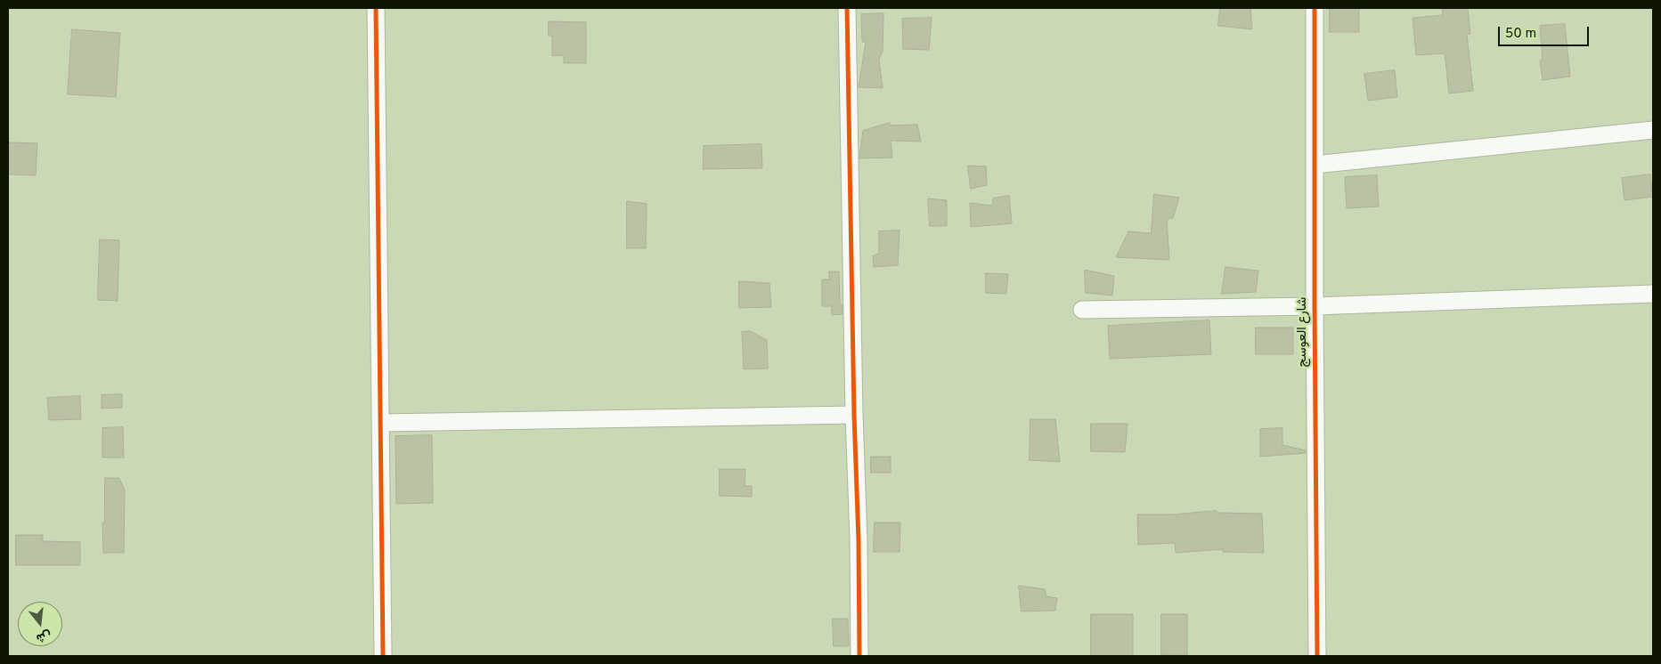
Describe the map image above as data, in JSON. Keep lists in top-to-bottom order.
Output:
{
  "streets": {
    "street": ["شارع العوسج"]
  },
  "scale_bar": "50 m",
  "north": "bottom"
}
